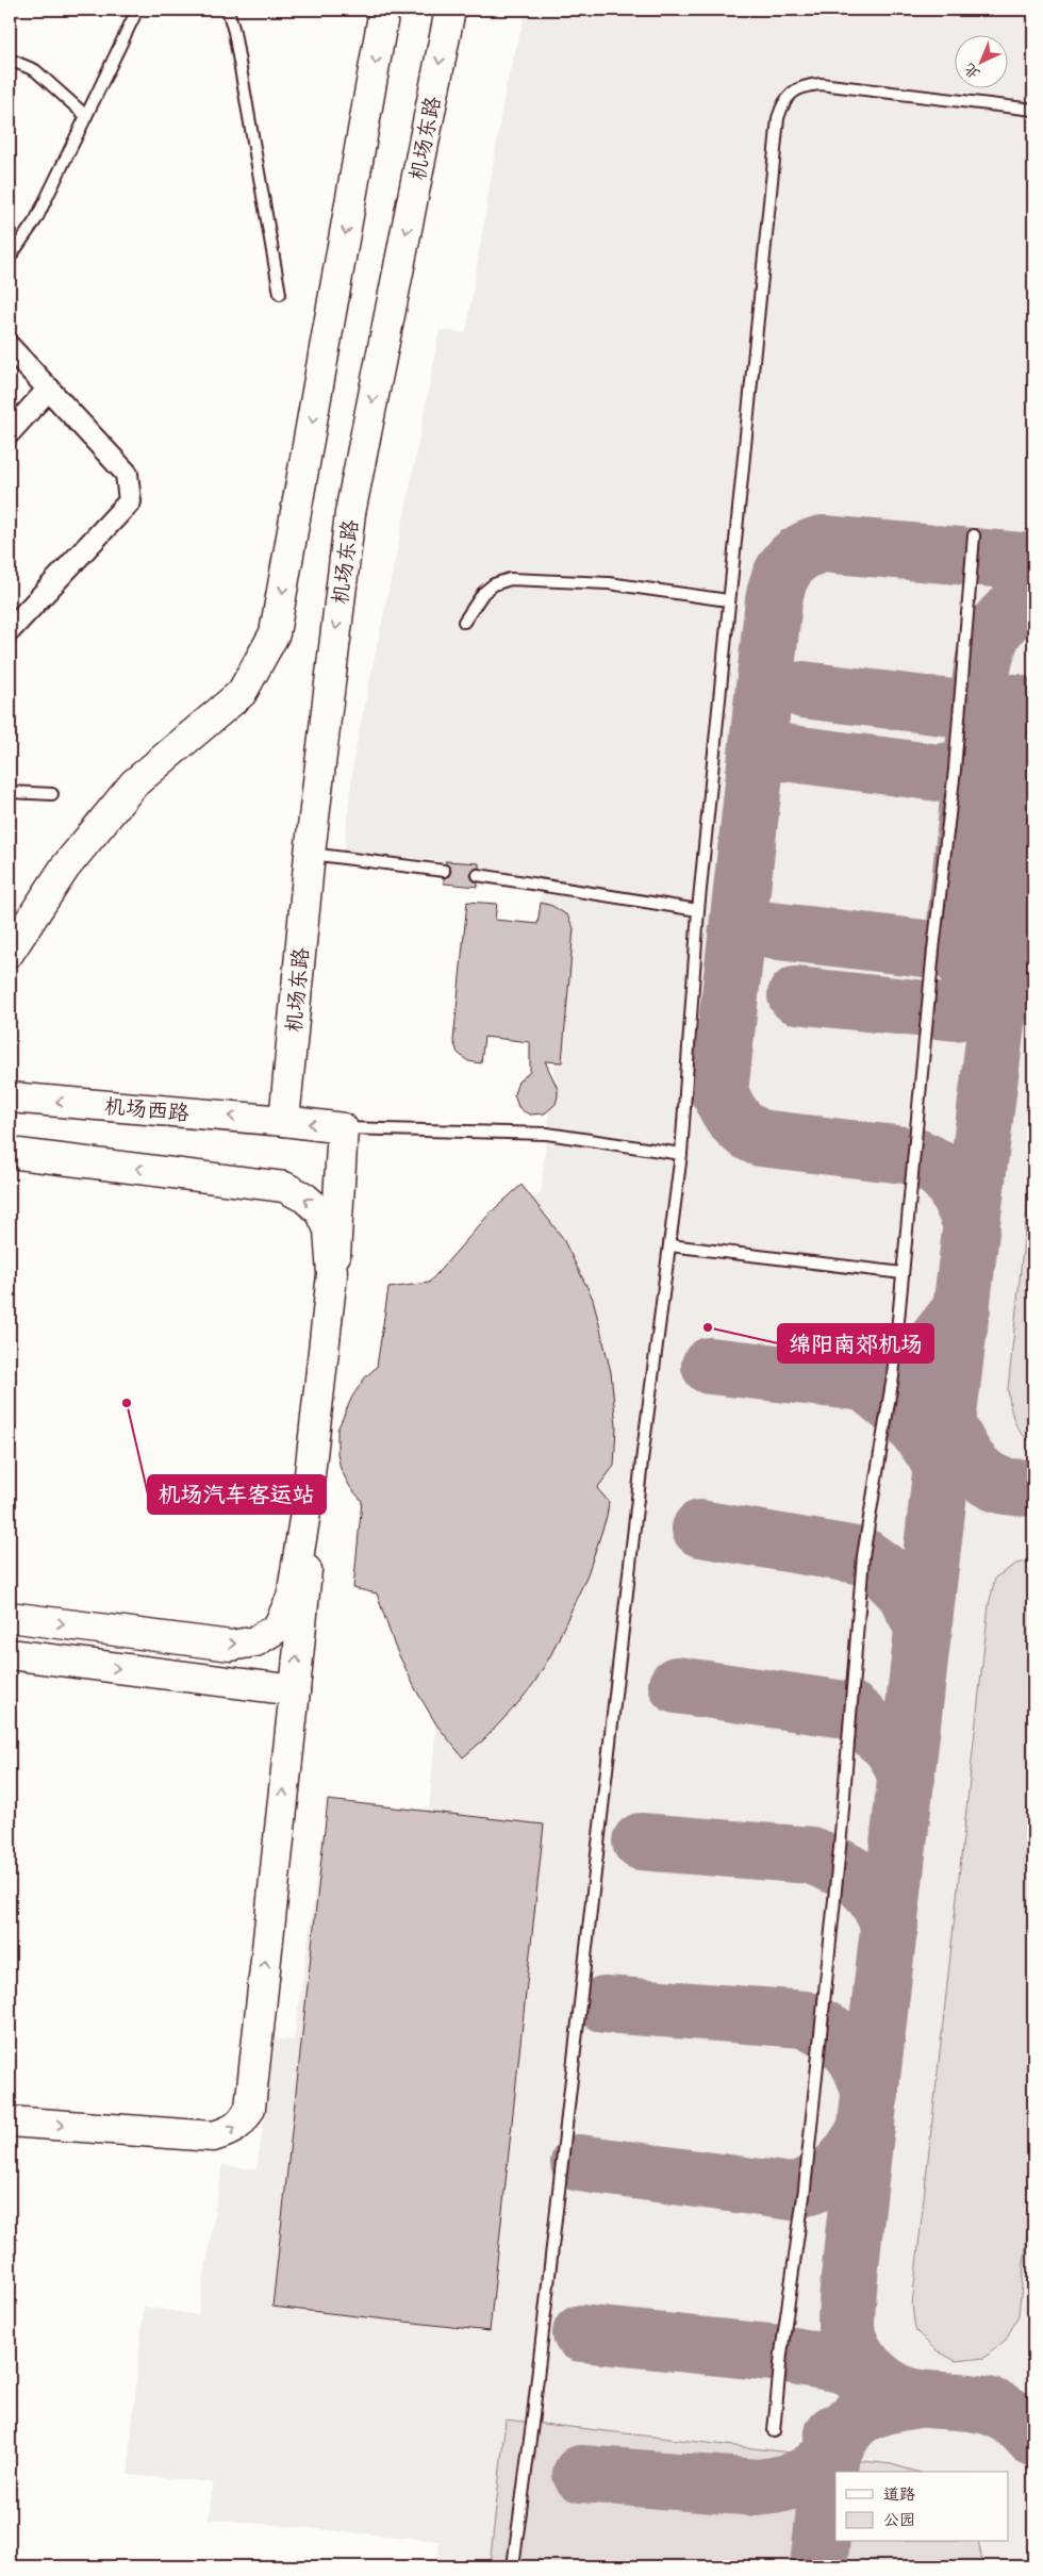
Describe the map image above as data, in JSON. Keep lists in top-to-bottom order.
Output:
{
  "streets": {
    "main road": ["机场东路", "机场西路"]
  },
  "crossings": [
    ["机场东路", "机场西路"]
  ],
  "one_way": ["机场西路"],
  "places": ["绵阳南郊机场", "机场汽车客运站"],
  "legend": ["道路", "公园"],
  "north": "bottom left"
}
